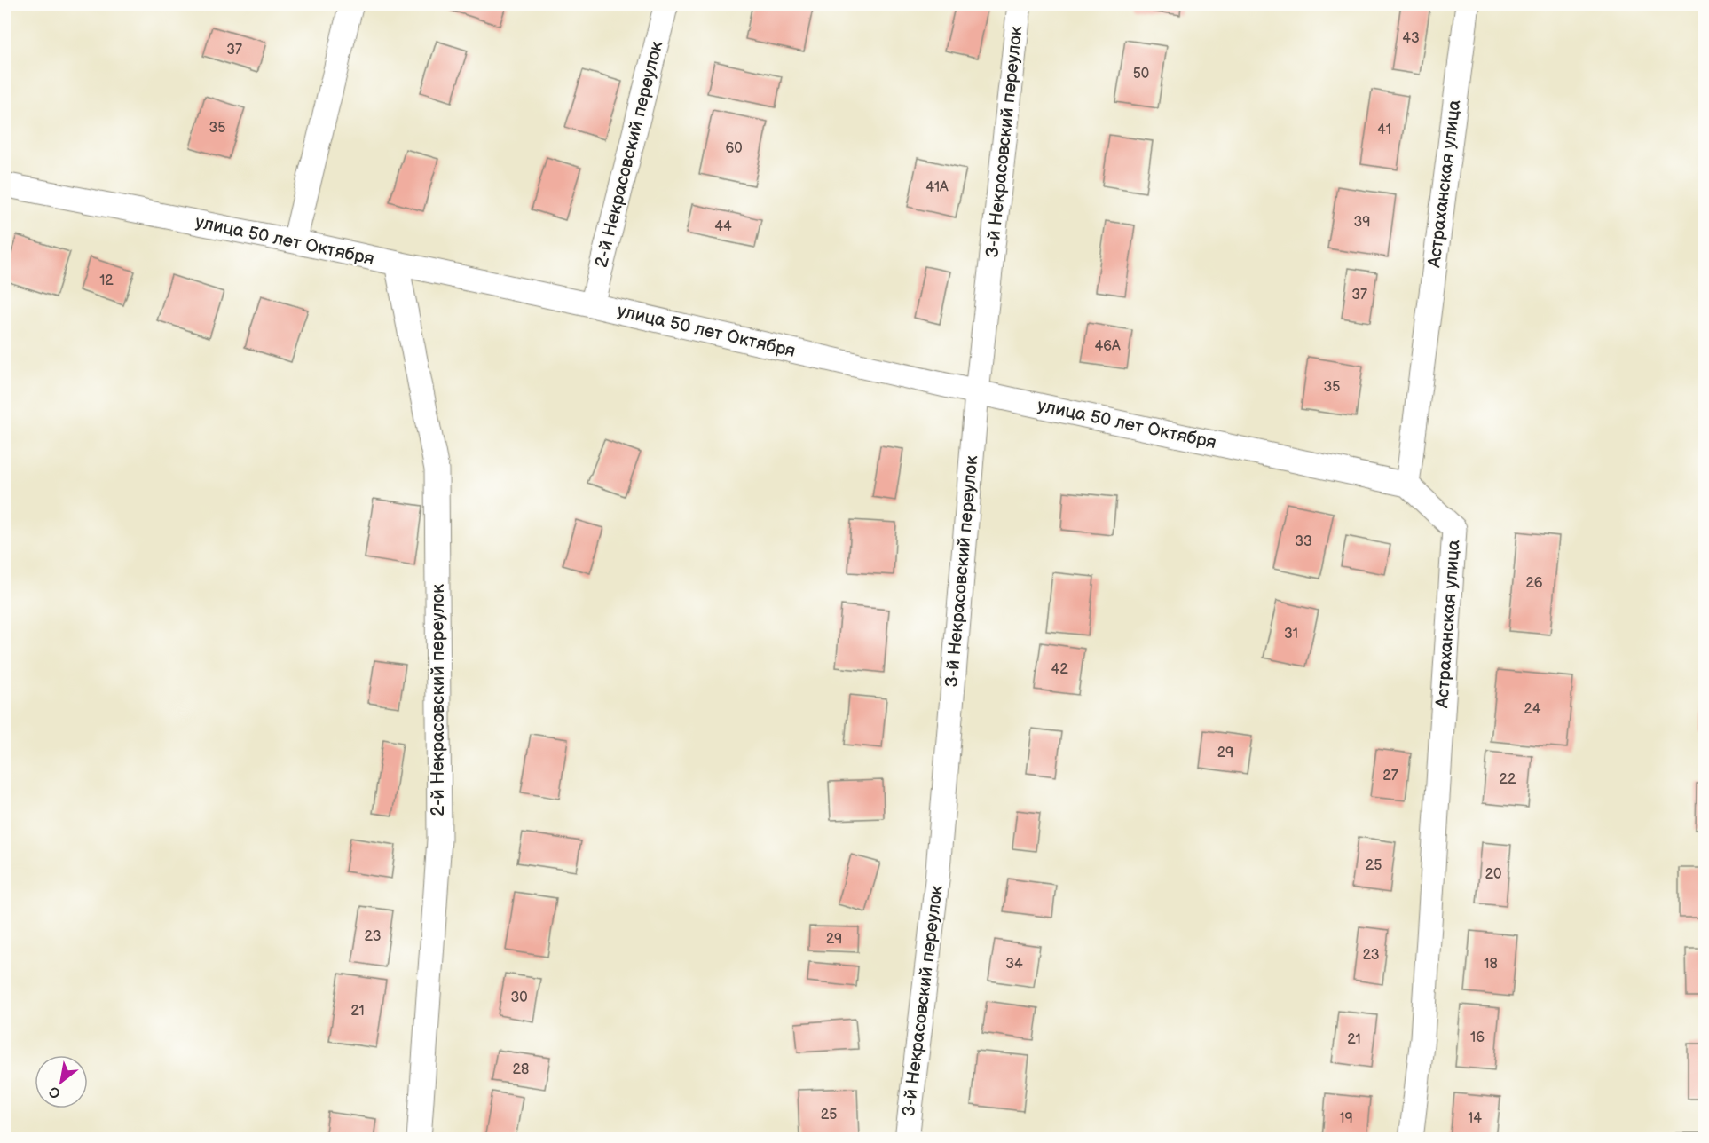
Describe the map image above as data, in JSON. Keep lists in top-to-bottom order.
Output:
{
  "streets": {
    "street": [
      "3-й Некрасовский переулок",
      "2-й Некрасовский переулок",
      "Астраханская улица",
      "улица 50 лет Октября"
    ]
  },
  "crossings": [
    ["3-й Некрасовский переулок", "улица 50 лет Октября"],
    ["2-й Некрасовский переулок", "улица 50 лет Октября"],
    ["Астраханская улица", "улица 50 лет Октября"]
  ],
  "house_numbers": [
    "43",
    "37",
    "50",
    "35",
    "41",
    "60",
    "41А",
    "39",
    "44",
    "12",
    "37",
    "46А",
    "35",
    "33",
    "26",
    "31",
    "42",
    "24",
    "29",
    "27",
    "22",
    "25",
    "20",
    "23",
    "29",
    "23",
    "34",
    "18",
    "30",
    "21",
    "16",
    "21",
    "28",
    "25",
    "19",
    "14"
  ],
  "north": "bottom left"
}
